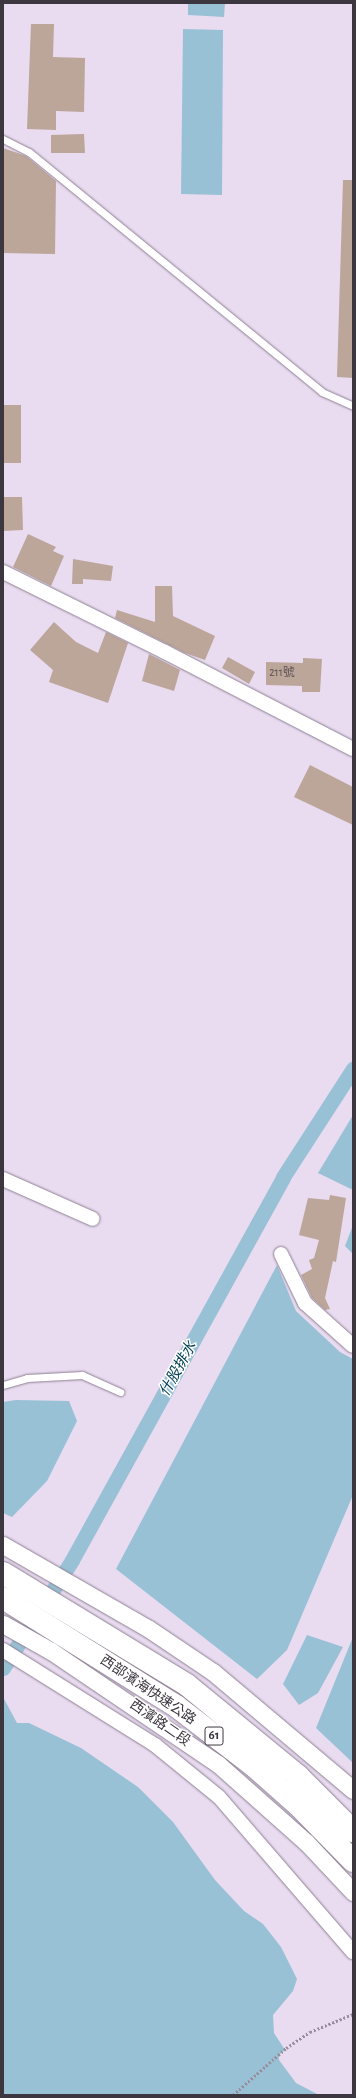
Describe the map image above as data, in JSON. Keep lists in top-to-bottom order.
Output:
{
  "streets": {
    "highway": ["西部濱海快速公路", "61"],
    "street": ["西濱路二段"]
  },
  "crossings": [
    ["西部濱海快速公路", "西濱路二段"]
  ],
  "water": ["什股排水"],
  "house_numbers": ["211號"]
}
